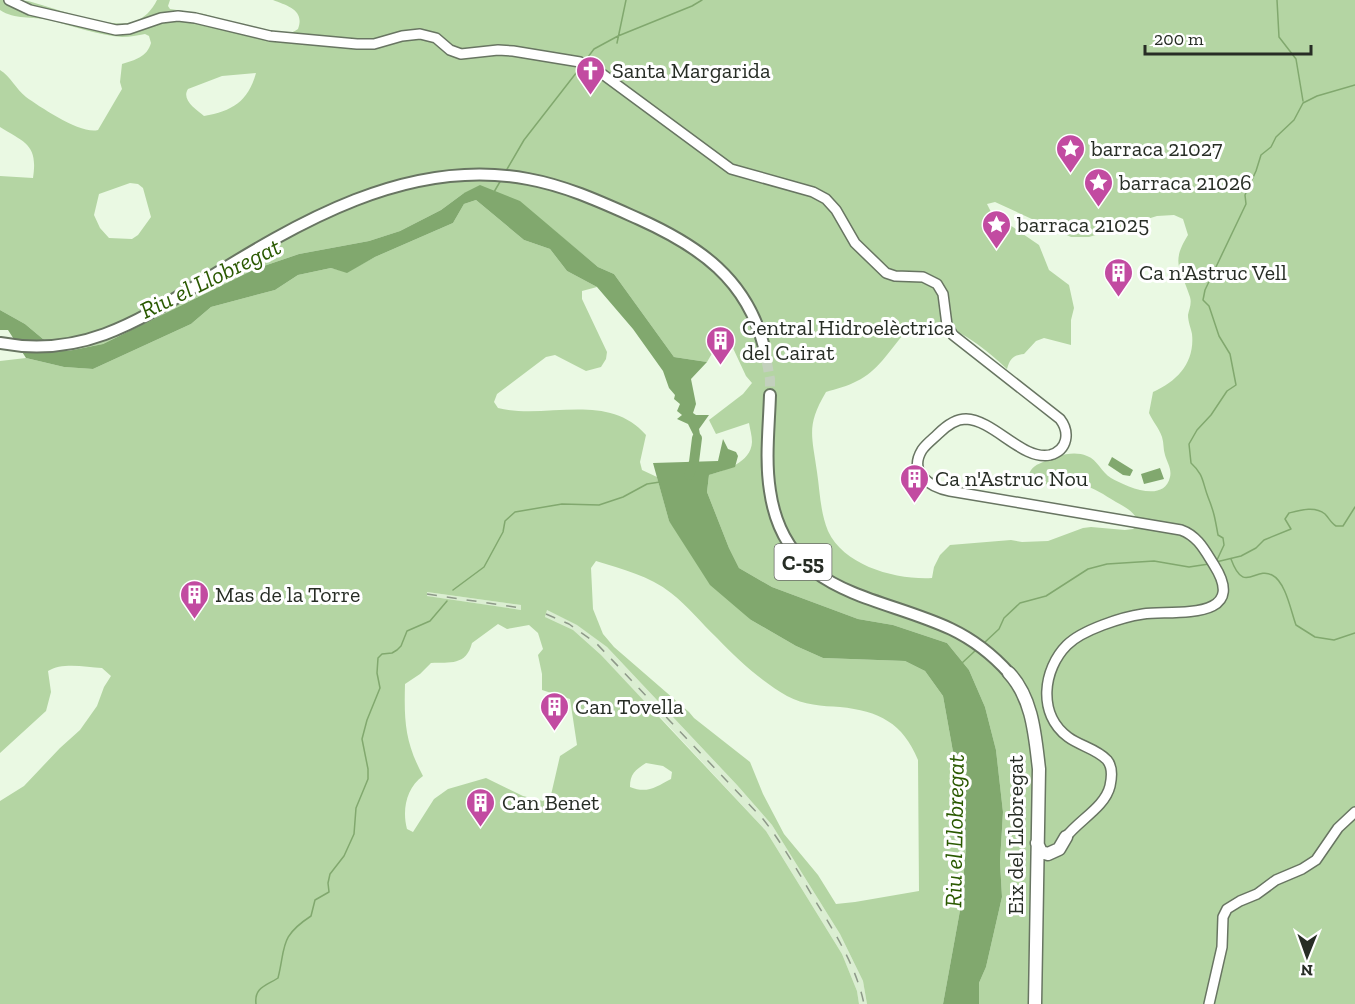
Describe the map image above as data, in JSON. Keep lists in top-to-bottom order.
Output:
{
  "streets": {
    "highway": ["C-55", "Eix del Llobregat"]
  },
  "crossings": [
    ["C-55", "Eix del Llobregat"]
  ],
  "water": ["Riu el Llobregat"],
  "places": {
    "church": ["Santa Margarida"],
    "place": ["barraca 21027", "barraca 21026", "barraca 21025"],
    "building": [
      "Ca n'Astruc Vell",
      "Central Hidroelèctrica del Cairat",
      "Ca n'Astruc Nou",
      "Mas de la Torre",
      "Can Tovella",
      "Can Benet"
    ]
  },
  "scale_bar": "200 m",
  "north": "bottom"
}
